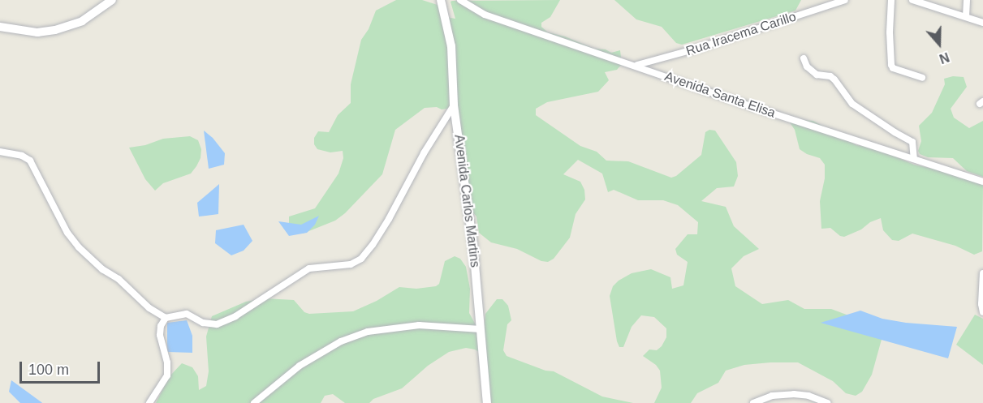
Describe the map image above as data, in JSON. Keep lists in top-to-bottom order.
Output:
{
  "streets": {
    "street": ["Rua Iracema Carillo", "Avenida Santa Elisa", "Avenida Carlos Martins"]
  },
  "crossings": [
    ["Rua Iracema Carillo", "Avenida Santa Elisa"]
  ],
  "scale_bar": "100 m",
  "north": "bottom"
}
